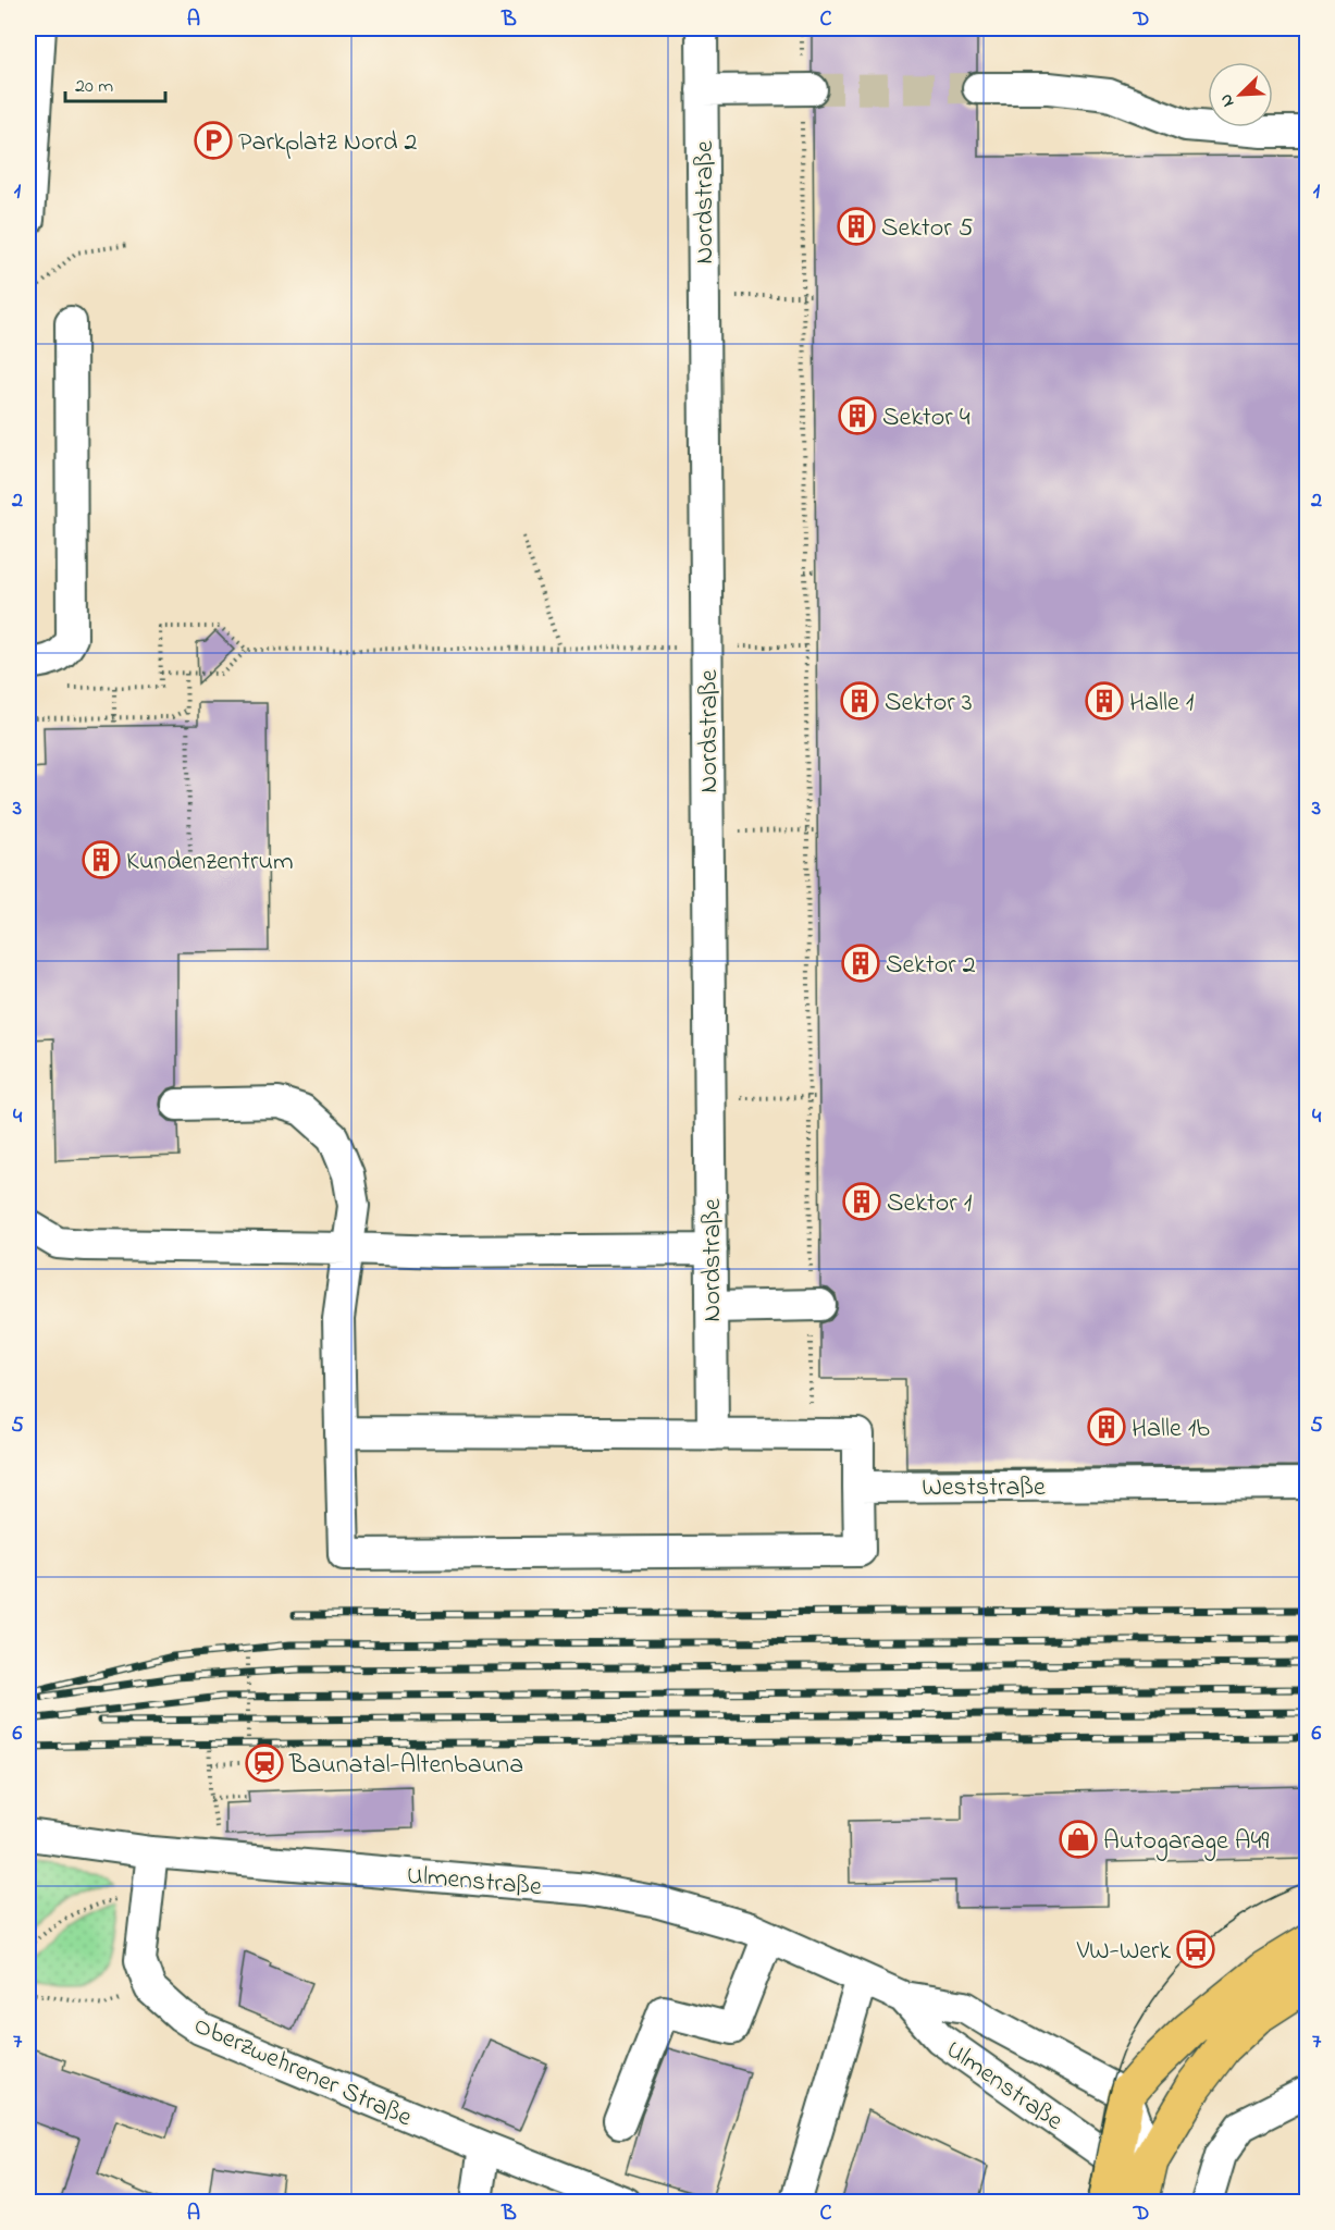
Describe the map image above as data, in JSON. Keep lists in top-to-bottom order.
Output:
{
  "streets": {
    "street": [
      "Nordstraße",
      "Weststraße",
      "Ulmenstraße",
      "Oberzwehrener Straße"
    ]
  },
  "places": {
    "parking": ["Parkplatz Nord 2"],
    "building": [
      "Sektor 5",
      "Sektor 4",
      "Sektor 3",
      "Halle 1",
      "Kundenzentrum",
      "Sektor 2",
      "Sektor 1",
      "Halle 1b"
    ],
    "station": ["Baunatal-Altenbauna"],
    "shop": ["Autogarage A49"],
    "bus stop": ["VW-Werk"]
  },
  "scale_bar": "20 m",
  "north": "bottom left",
  "grid": {
    "columns": [
      "A",
      "B",
      "C",
      "D"
    ],
    "rows": [
      "1",
      "2",
      "3",
      "4",
      "5",
      "6",
      "7"
    ]
  }
}
